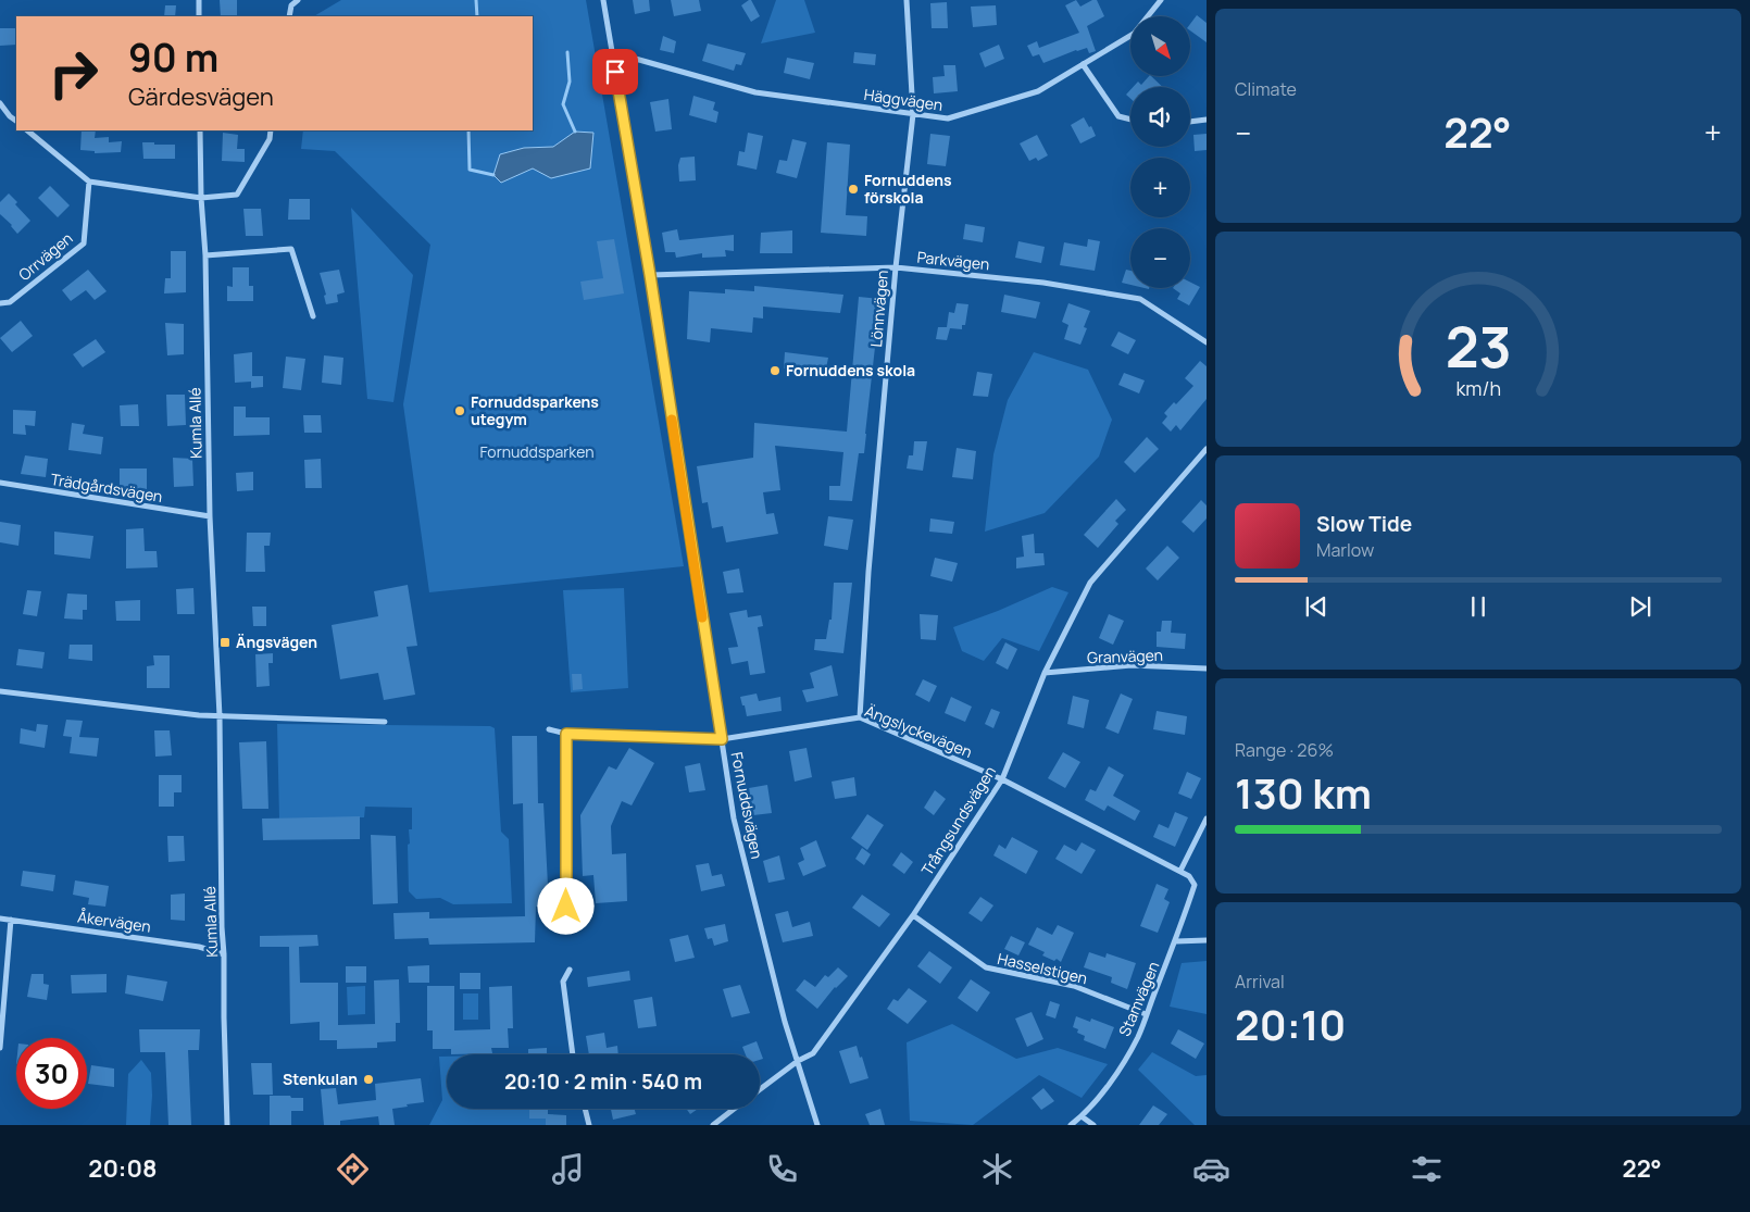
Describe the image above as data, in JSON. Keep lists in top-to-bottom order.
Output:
{
  "streets": {
    "street": [
      "Häggvägen",
      "Orrvägen",
      "Parkvägen",
      "Lönnvägen",
      "Kumla Allé",
      "Trädgårdsvägen",
      "Granvägen",
      "Ängslyckevägen",
      "Fornuddsvägen",
      "Trångsundsvägen",
      "Åkervägen",
      "Hasselstigen",
      "Stamvägen"
    ]
  },
  "crossings": [
    ["Häggvägen", "Lönnvägen"],
    ["Häggvägen", "Fornuddsvägen"],
    ["Parkvägen", "Lönnvägen"],
    ["Parkvägen", "Fornuddsvägen"],
    ["Lönnvägen", "Ängslyckevägen"],
    ["Kumla Allé", "Trädgårdsvägen"],
    ["Kumla Allé", "Åkervägen"],
    ["Granvägen", "Trångsundsvägen"],
    ["Ängslyckevägen", "Fornuddsvägen"],
    ["Ängslyckevägen", "Trångsundsvägen"],
    ["Ängslyckevägen", "Stamvägen"],
    ["Fornuddsvägen", "Trångsundsvägen"],
    ["Trångsundsvägen", "Hasselstigen"],
    ["Hasselstigen", "Stamvägen"]
  ],
  "parks": ["Fornuddsparken"],
  "places": {
    "other": [
      "Fornuddens förskola",
      "Fornuddens skola",
      "Fornuddsparkens utegym",
      "Stenkulan"
    ],
    "transit": ["Ängsvägen"]
  },
  "north": "bottom right",
  "page": {
    "tile": [
      "Climate",
      ["Range · 26%", "130 km"],
      ["Arrival", "20:10"]
    ],
    "map_buttons": ["+", "−"],
    "turn": ["90 m", "Gärdesvägen"],
    "heat": ["−", "22°", "+"],
    "song": ["Slow Tide", "Marlow"],
    "limit": "30",
    "trip": "20:10 · 2 min · 540 m",
    "tabs": ["20:08", "22°"],
    "gauge": ["23", "km/h"]
  }
}
